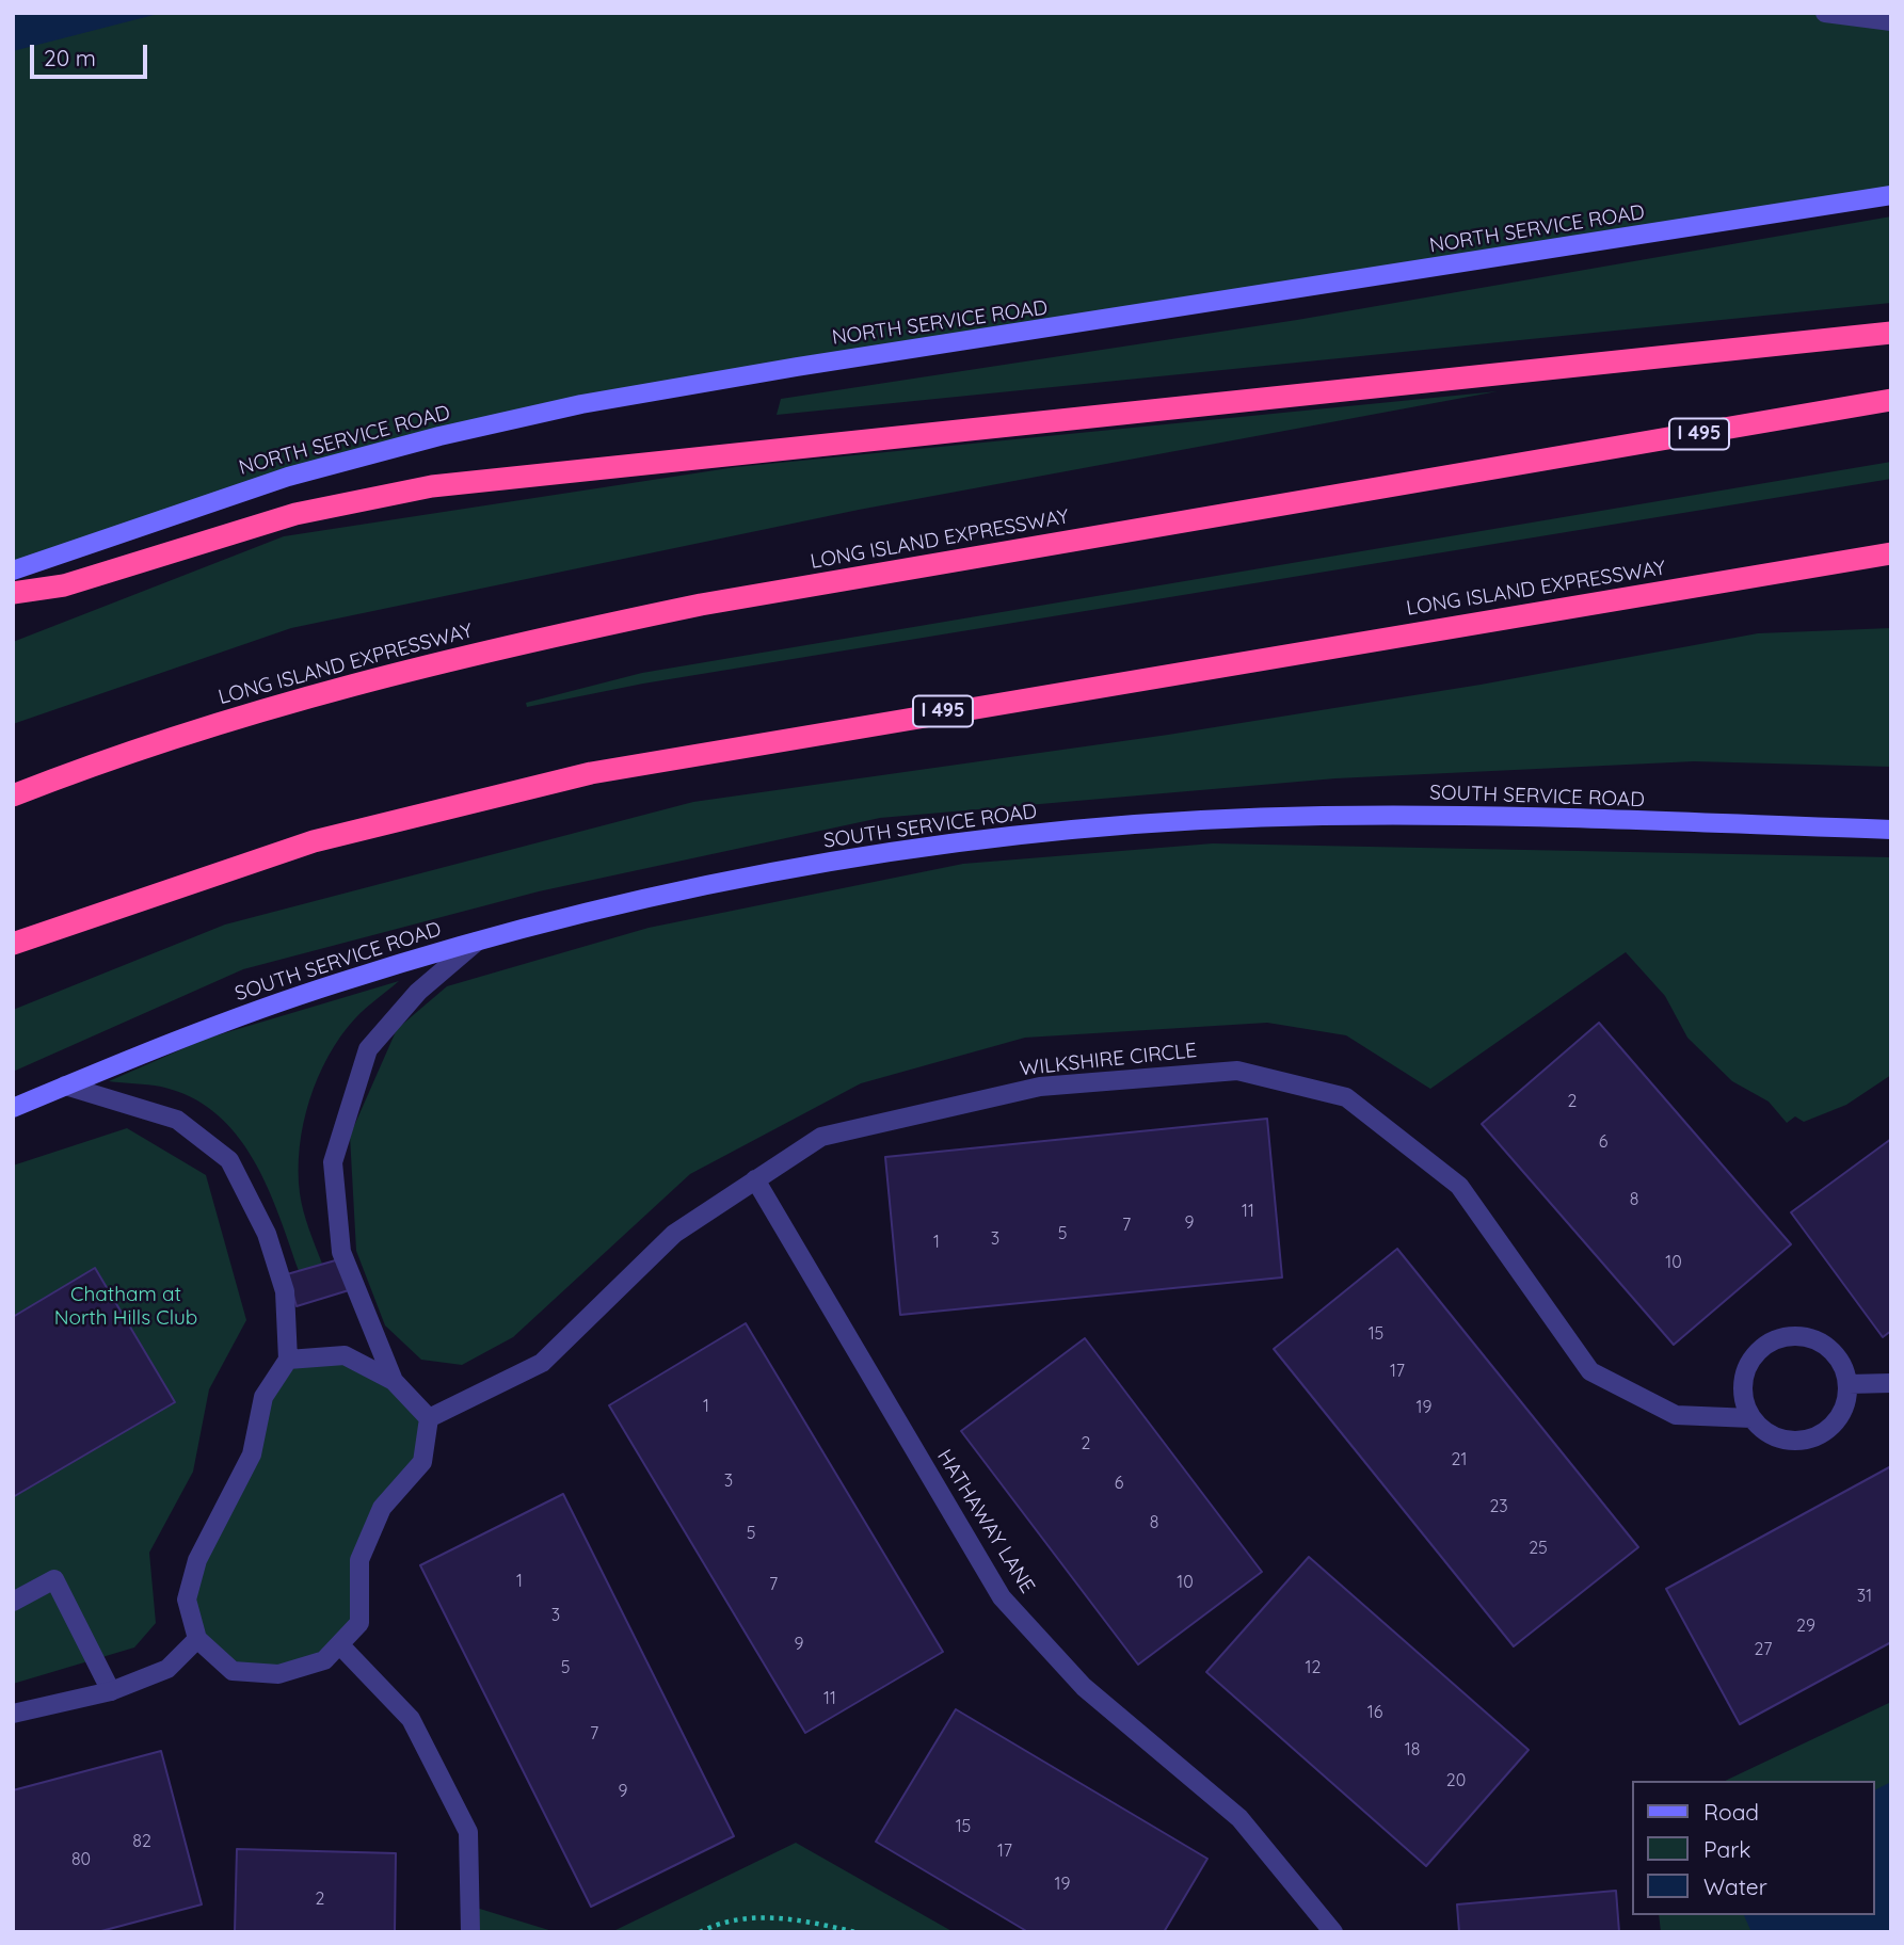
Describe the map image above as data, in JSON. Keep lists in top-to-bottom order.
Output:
{
  "streets": {
    "highway": ["I 495", "LONG ISLAND EXPRESSWAY"],
    "main road": ["NORTH SERVICE ROAD", "SOUTH SERVICE ROAD"],
    "street": ["WILKSHIRE CIRCLE", "HATHAWAY LANE"]
  },
  "crossings": [
    ["WILKSHIRE CIRCLE", "HATHAWAY LANE"]
  ],
  "parks": ["Chatham at North Hills Club"],
  "house_numbers": [
    "2",
    "6",
    "8",
    "11",
    "9",
    "7",
    "5",
    "3",
    "1",
    "10",
    "15",
    "17",
    "1",
    "19",
    "2",
    "21",
    "3",
    "6",
    "23",
    "8",
    "5",
    "25",
    "1",
    "10",
    "7",
    "31",
    "3",
    "29",
    "9",
    "27",
    "5",
    "12",
    "11",
    "16",
    "7",
    "18",
    "20",
    "9",
    "15",
    "82",
    "17",
    "80",
    "19",
    "2"
  ],
  "legend": ["Road", "Park", "Water"],
  "scale_bar": "20 m"
}
